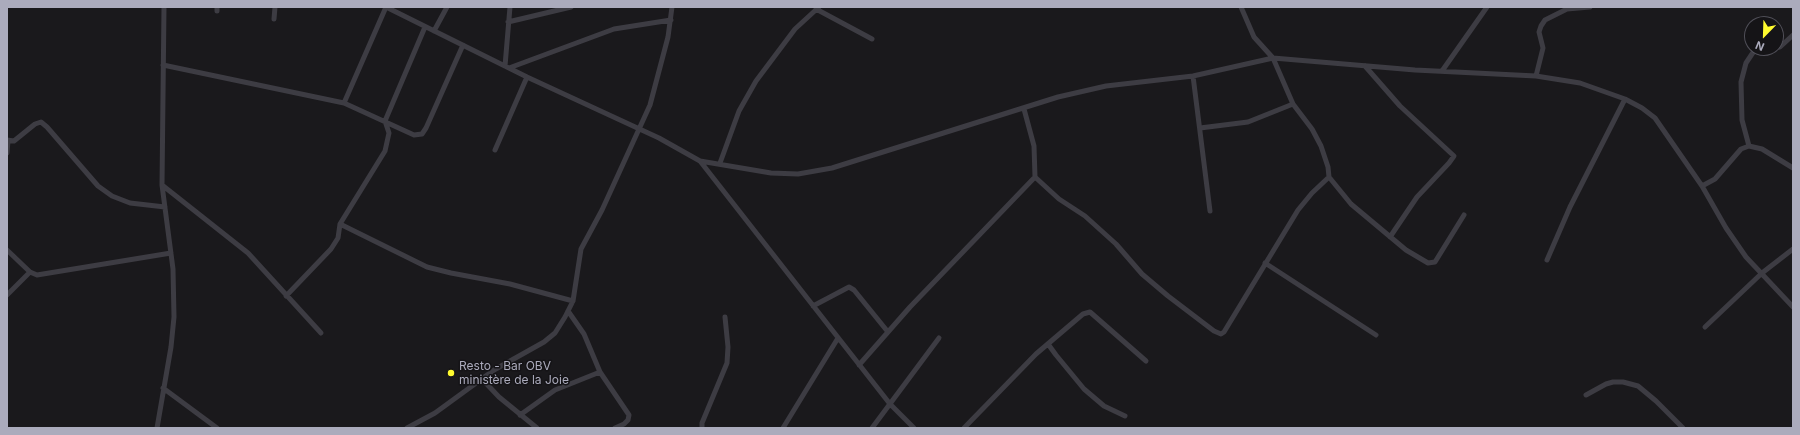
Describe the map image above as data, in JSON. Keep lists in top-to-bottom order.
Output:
{
  "places": ["Resto - Bar OBV ministère de la Joie"],
  "north": "bottom left"
}
